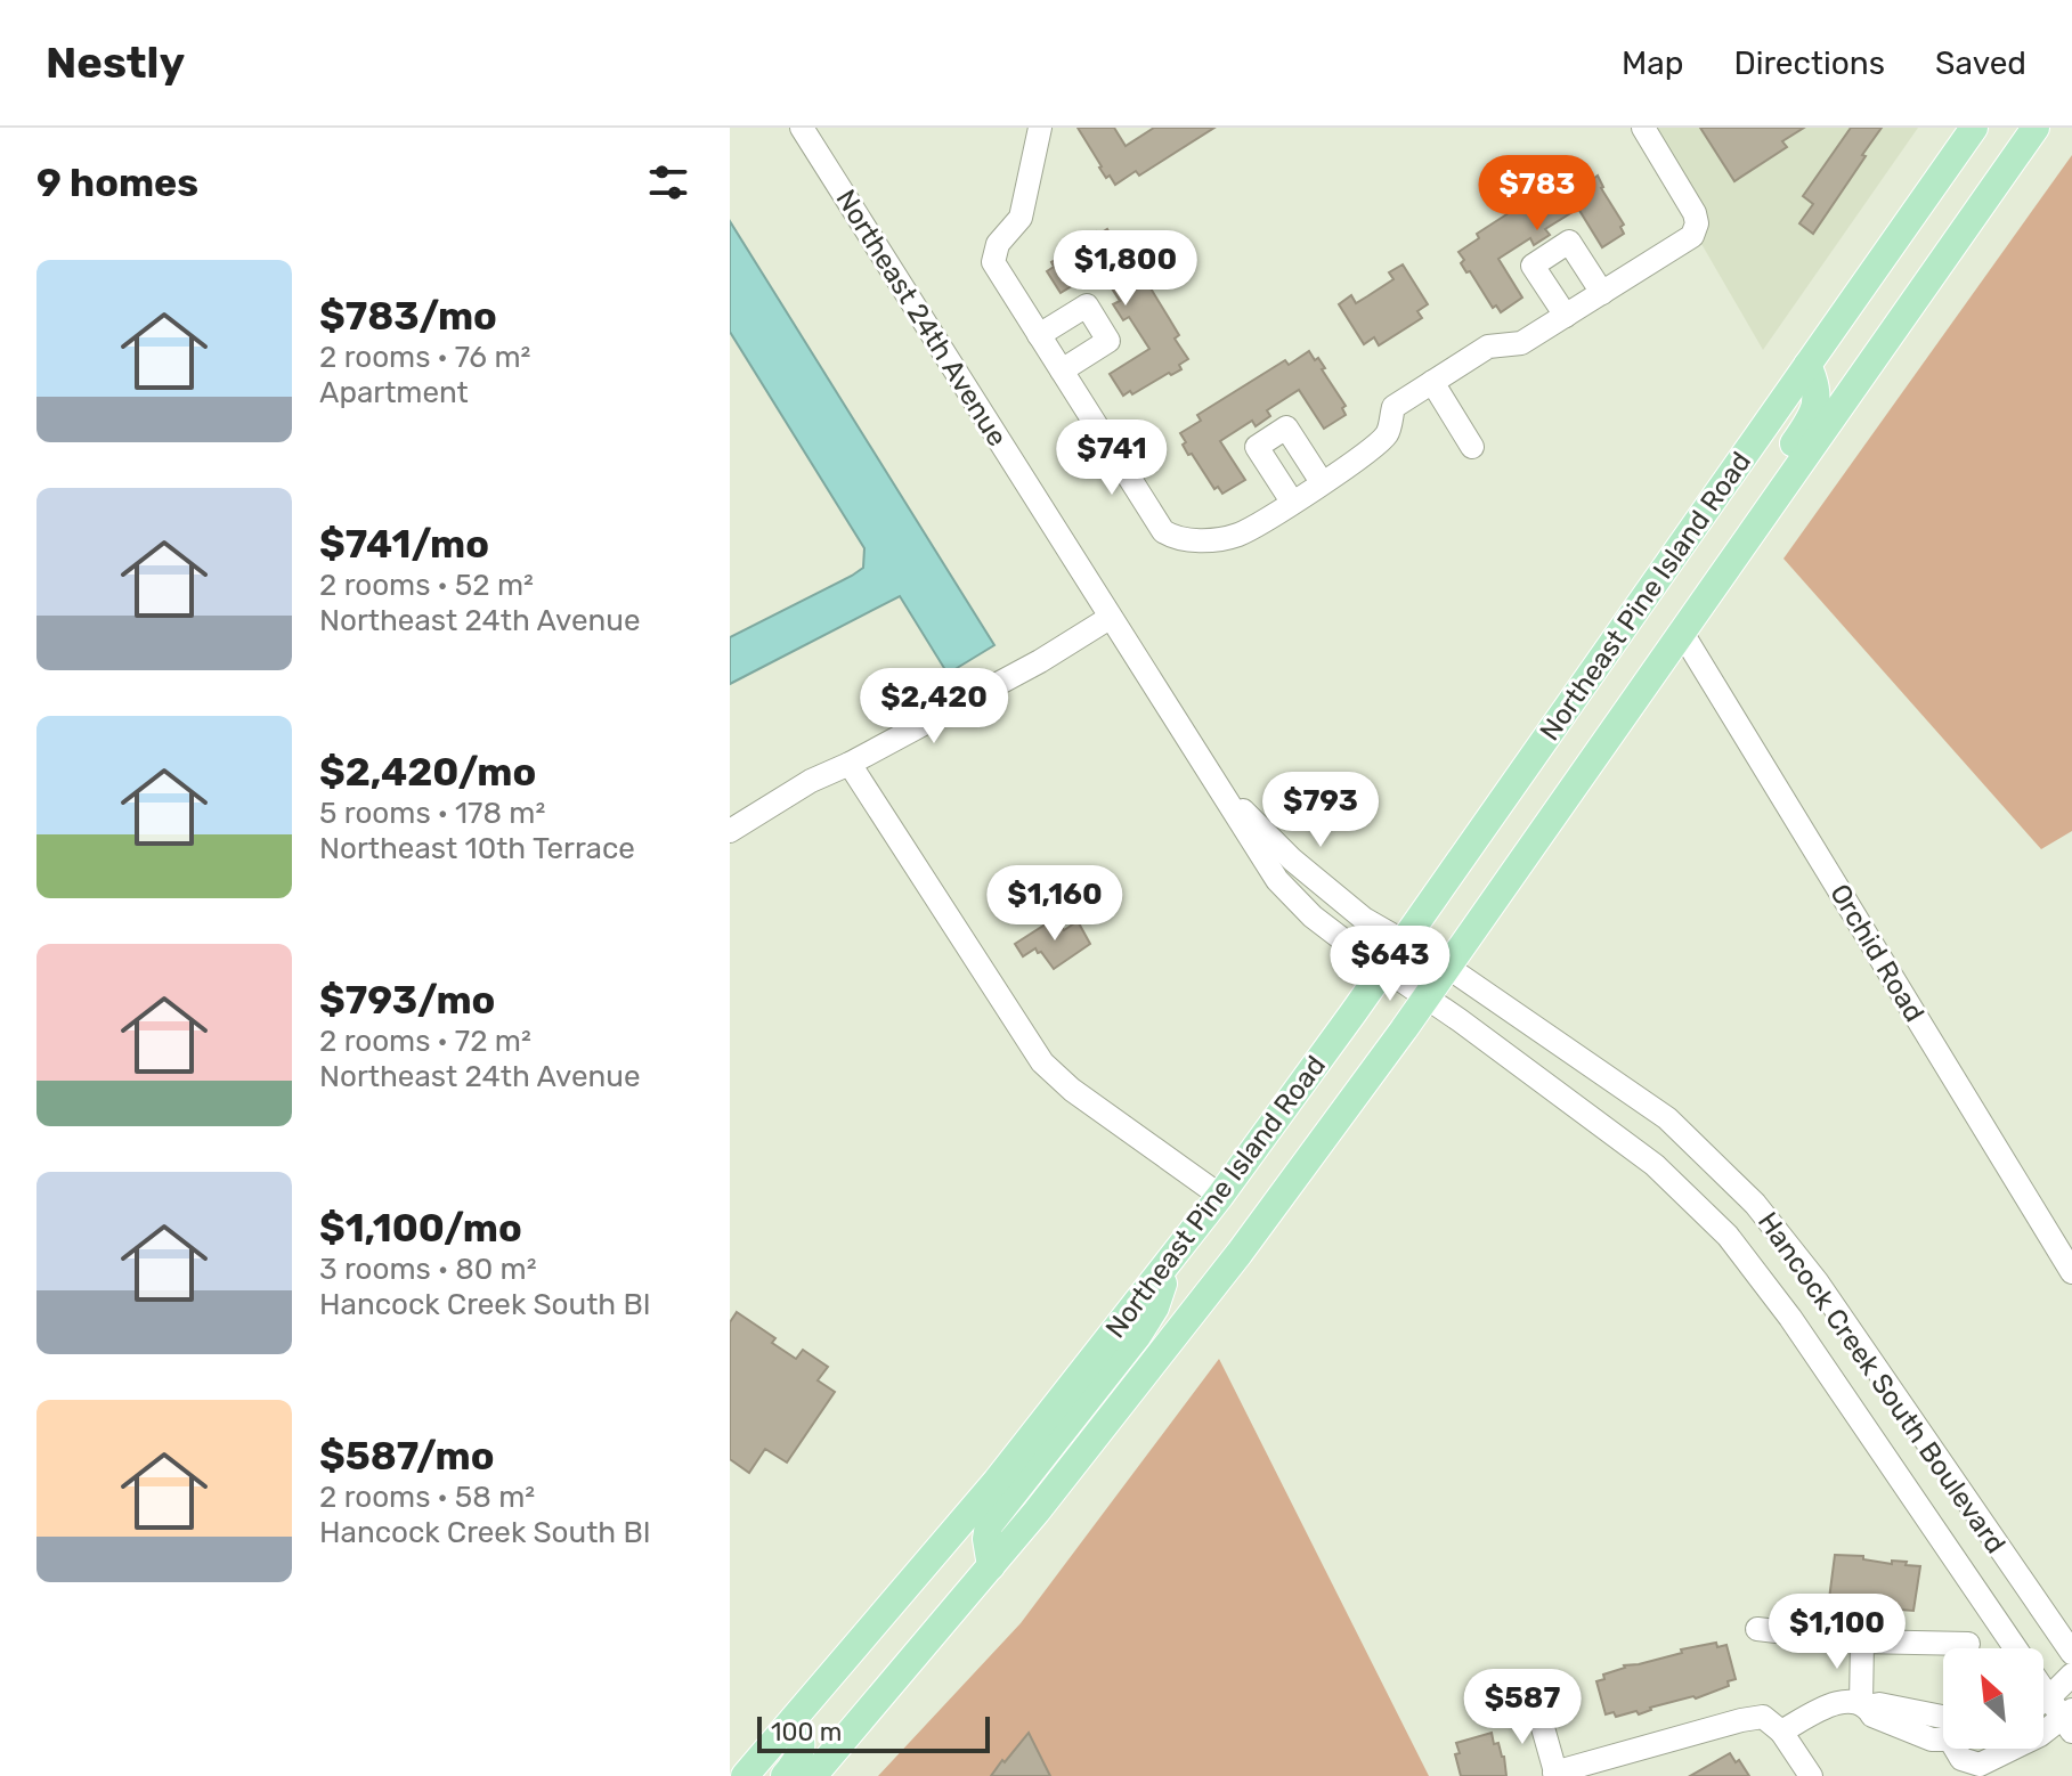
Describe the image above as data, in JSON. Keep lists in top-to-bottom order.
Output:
{
  "streets": {
    "main road": ["Northeast Pine Island Road"],
    "street": ["Northeast 24th Avenue", "Orchid Road", "Hancock Creek South Boulevard"]
  },
  "crossings": [
    ["Northeast 24th Avenue", "Northeast Pine Island Road"],
    ["Northeast 24th Avenue", "Hancock Creek South Boulevard"],
    ["Northeast Pine Island Road", "Orchid Road"],
    ["Northeast Pine Island Road", "Hancock Creek South Boulevard"]
  ],
  "scale_bar": "100 m",
  "north": "top left",
  "page": {
    "header": "Nestly",
    "nav": ["Map", "Directions", "Saved"],
    "heading": "9 homes",
    "price": [
      "$783",
      "$1,800",
      "$741",
      "$2,420",
      "$793",
      "$1,160",
      "$643",
      "$1,100",
      "$587"
    ],
    "list": [
      {
        "name": "$783/mo",
        "note": "2 rooms · 76 m² · Apartment"
      },
      {
        "name": "$741/mo",
        "note": "2 rooms · 52 m² · Northeast 24th Avenue"
      },
      {
        "name": "$2,420/mo",
        "note": "5 rooms · 178 m² · Northeast 10th Terrace"
      },
      {
        "name": "$793/mo",
        "note": "2 rooms · 72 m² · Northeast 24th Avenue"
      },
      {
        "name": "$1,100/mo",
        "note": "3 rooms · 80 m² · Hancock Creek South Bl"
      },
      {
        "name": "$587/mo",
        "note": "2 rooms · 58 m² · Hancock Creek South Bl"
      }
    ],
    "scale": "100 m"
  }
}
